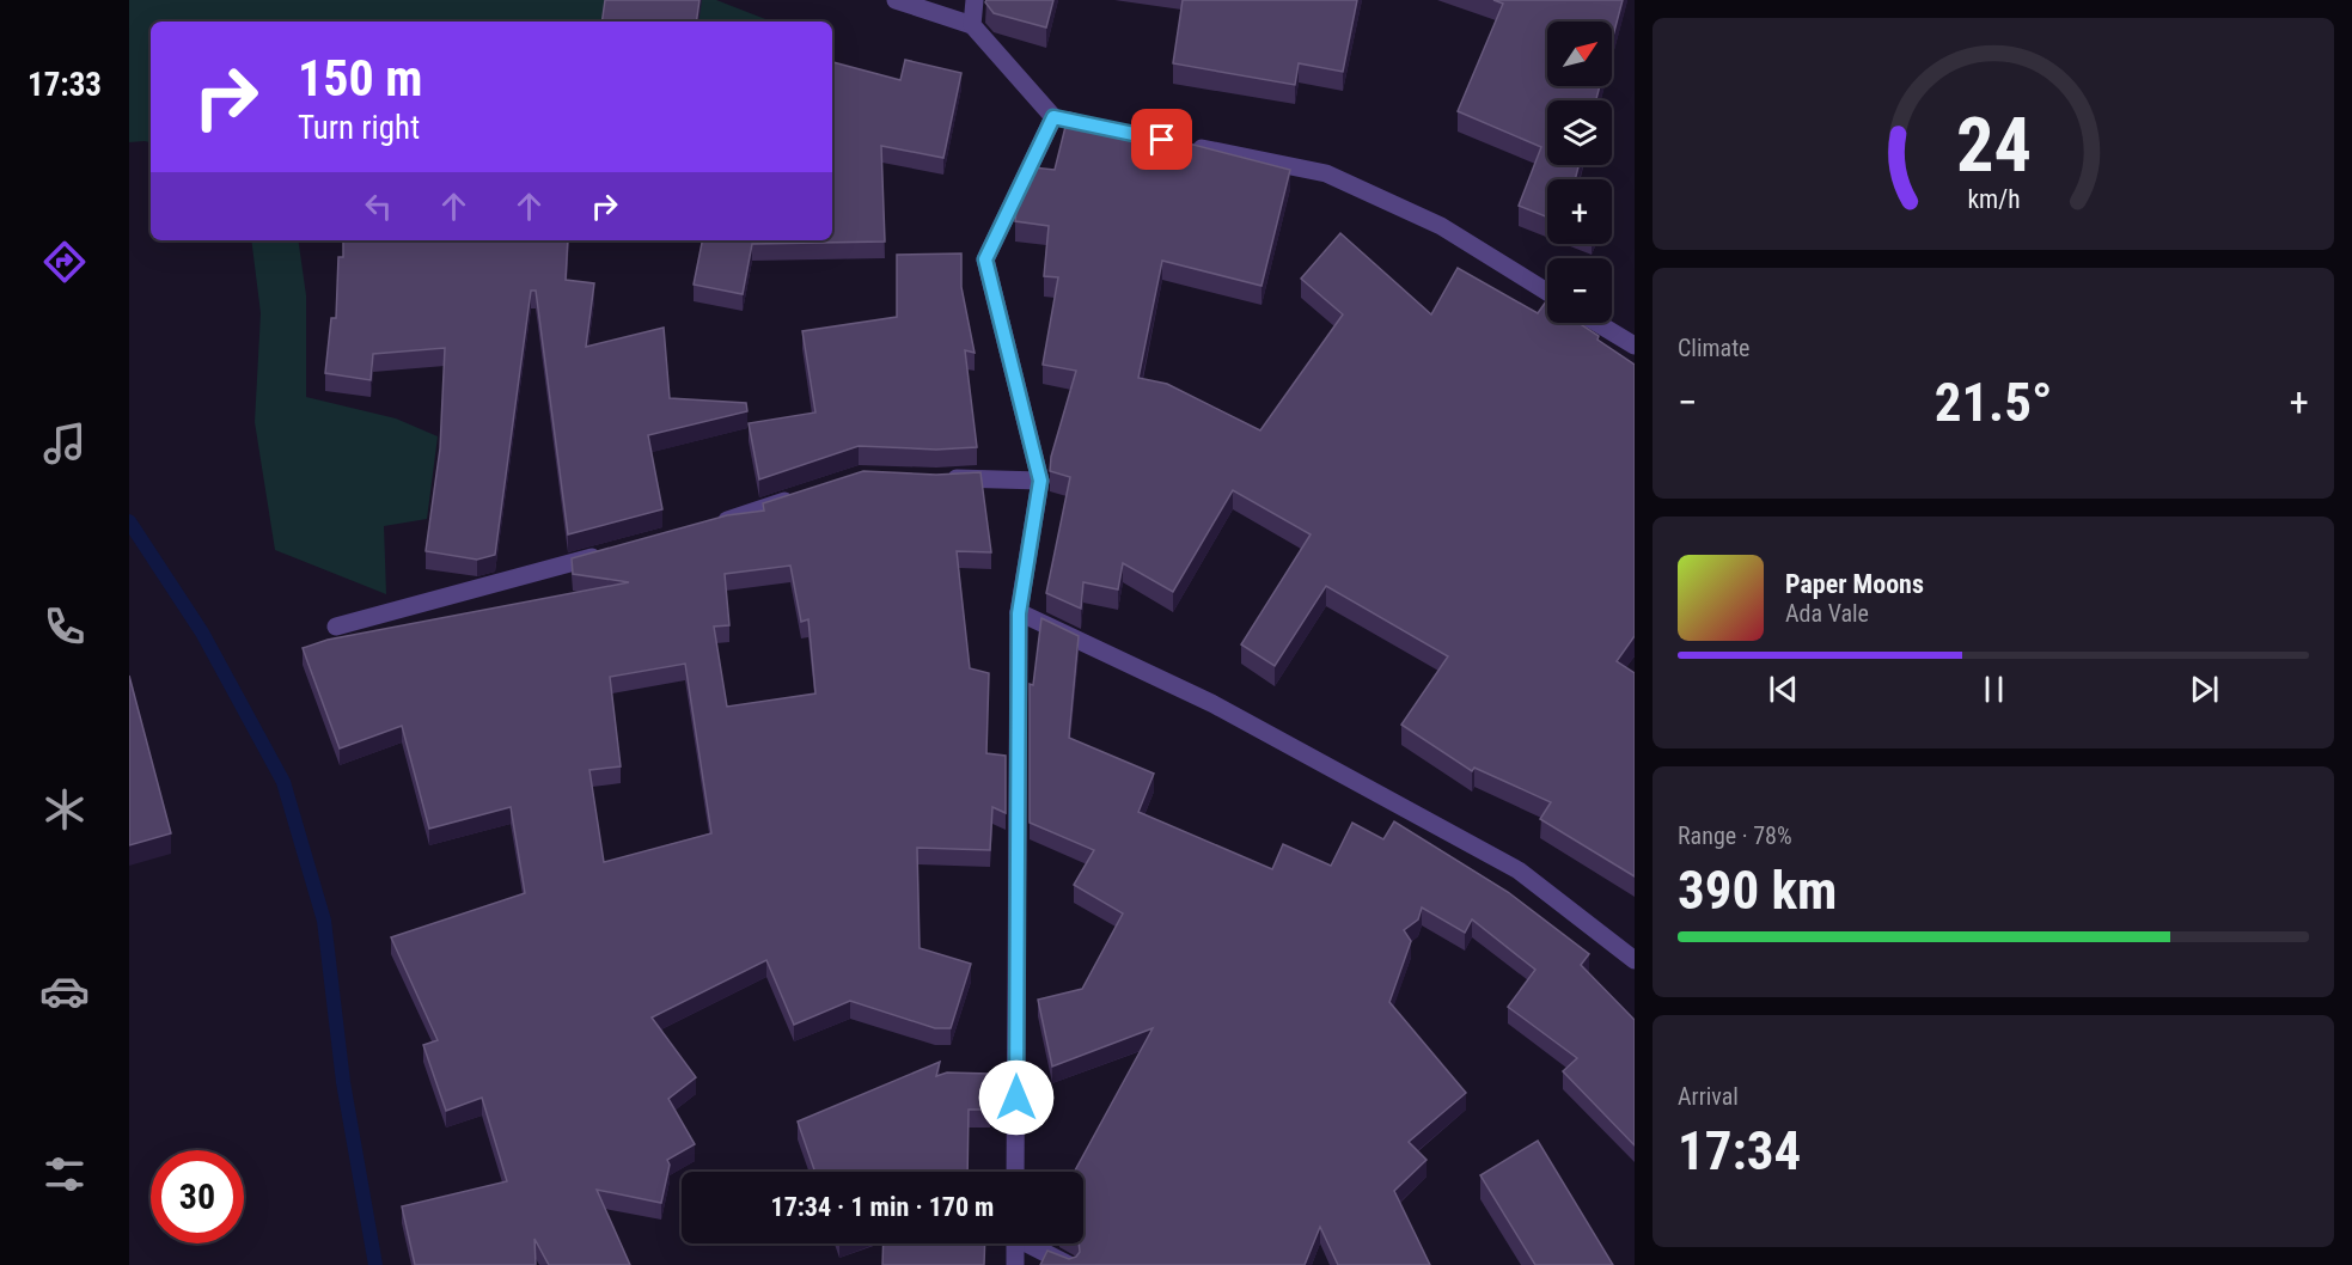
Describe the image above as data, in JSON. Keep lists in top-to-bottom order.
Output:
{
  "north": "top right",
  "page": {
    "tabs": "17:33",
    "map_buttons": ["+", "−"],
    "turn": ["150 m", "Turn right"],
    "tile": [
      "Climate",
      ["Range · 78%", "390 km"],
      ["Arrival", "17:34"]
    ],
    "heat": ["−", "21.5°", "+"],
    "song": ["Paper Moons", "Ada Vale"],
    "limit": "30",
    "trip": "17:34 · 1 min · 170 m",
    "gauge": ["24", "km/h"]
  }
}
